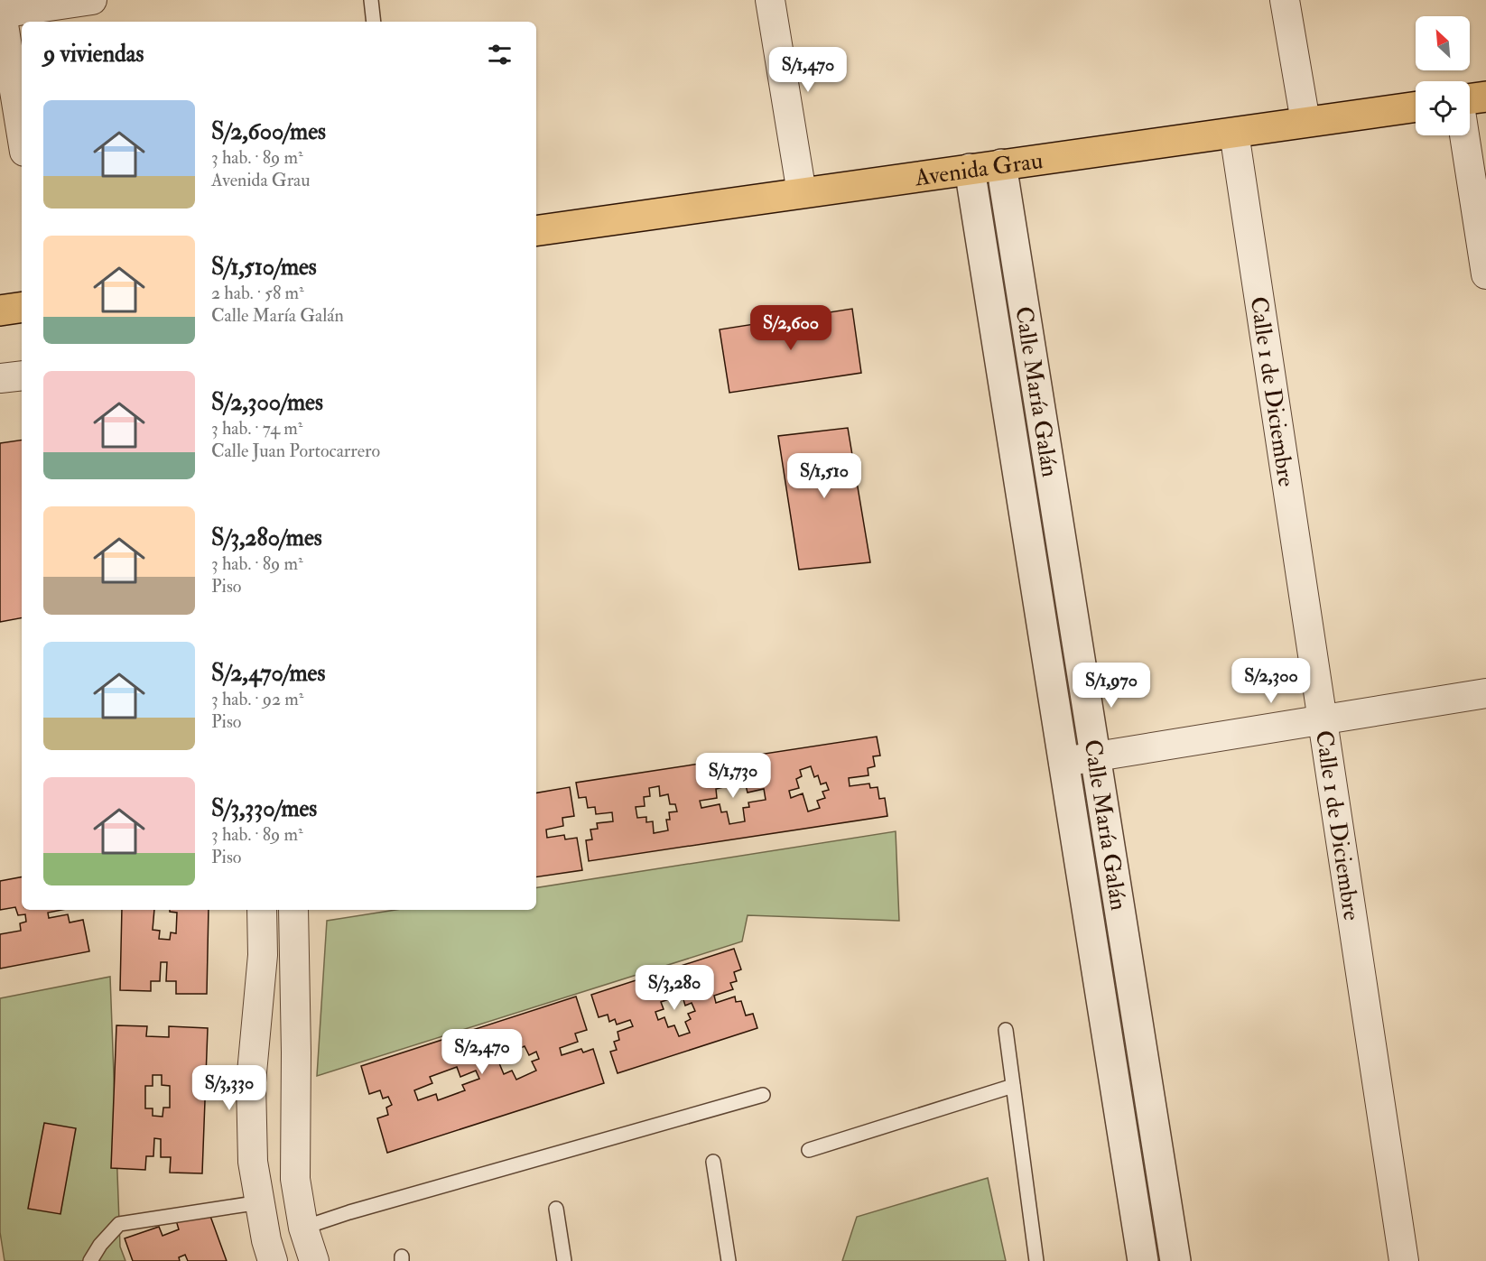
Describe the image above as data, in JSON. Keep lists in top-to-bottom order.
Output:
{
  "streets": {
    "main road": ["Avenida Grau"],
    "street": ["Calle María Galán", "Calle 1 de Diciembre"]
  },
  "crossings": [
    ["Avenida Grau", "Calle María Galán"],
    ["Avenida Grau", "Calle 1 de Diciembre"]
  ],
  "north": "top left",
  "page": {
    "heading": "9 viviendas",
    "price": [
      "S/1,470",
      "S/2,600",
      "S/1,510",
      "S/2,300",
      "S/1,970",
      "S/1,730",
      "S/3,280",
      "S/2,470",
      "S/3,330"
    ],
    "list": [
      {
        "name": "S/2,600/mes",
        "note": "3 hab. · 89 m² · Avenida Grau"
      },
      {
        "name": "S/1,510/mes",
        "note": "2 hab. · 58 m² · Calle María Galán"
      },
      {
        "name": "S/2,300/mes",
        "note": "3 hab. · 74 m² · Calle Juan Portocarrero"
      },
      {
        "name": "S/3,280/mes",
        "note": "3 hab. · 89 m² · Piso"
      },
      {
        "name": "S/2,470/mes",
        "note": "3 hab. · 92 m² · Piso"
      },
      {
        "name": "S/3,330/mes",
        "note": "3 hab. · 89 m² · Piso"
      }
    ]
  }
}
